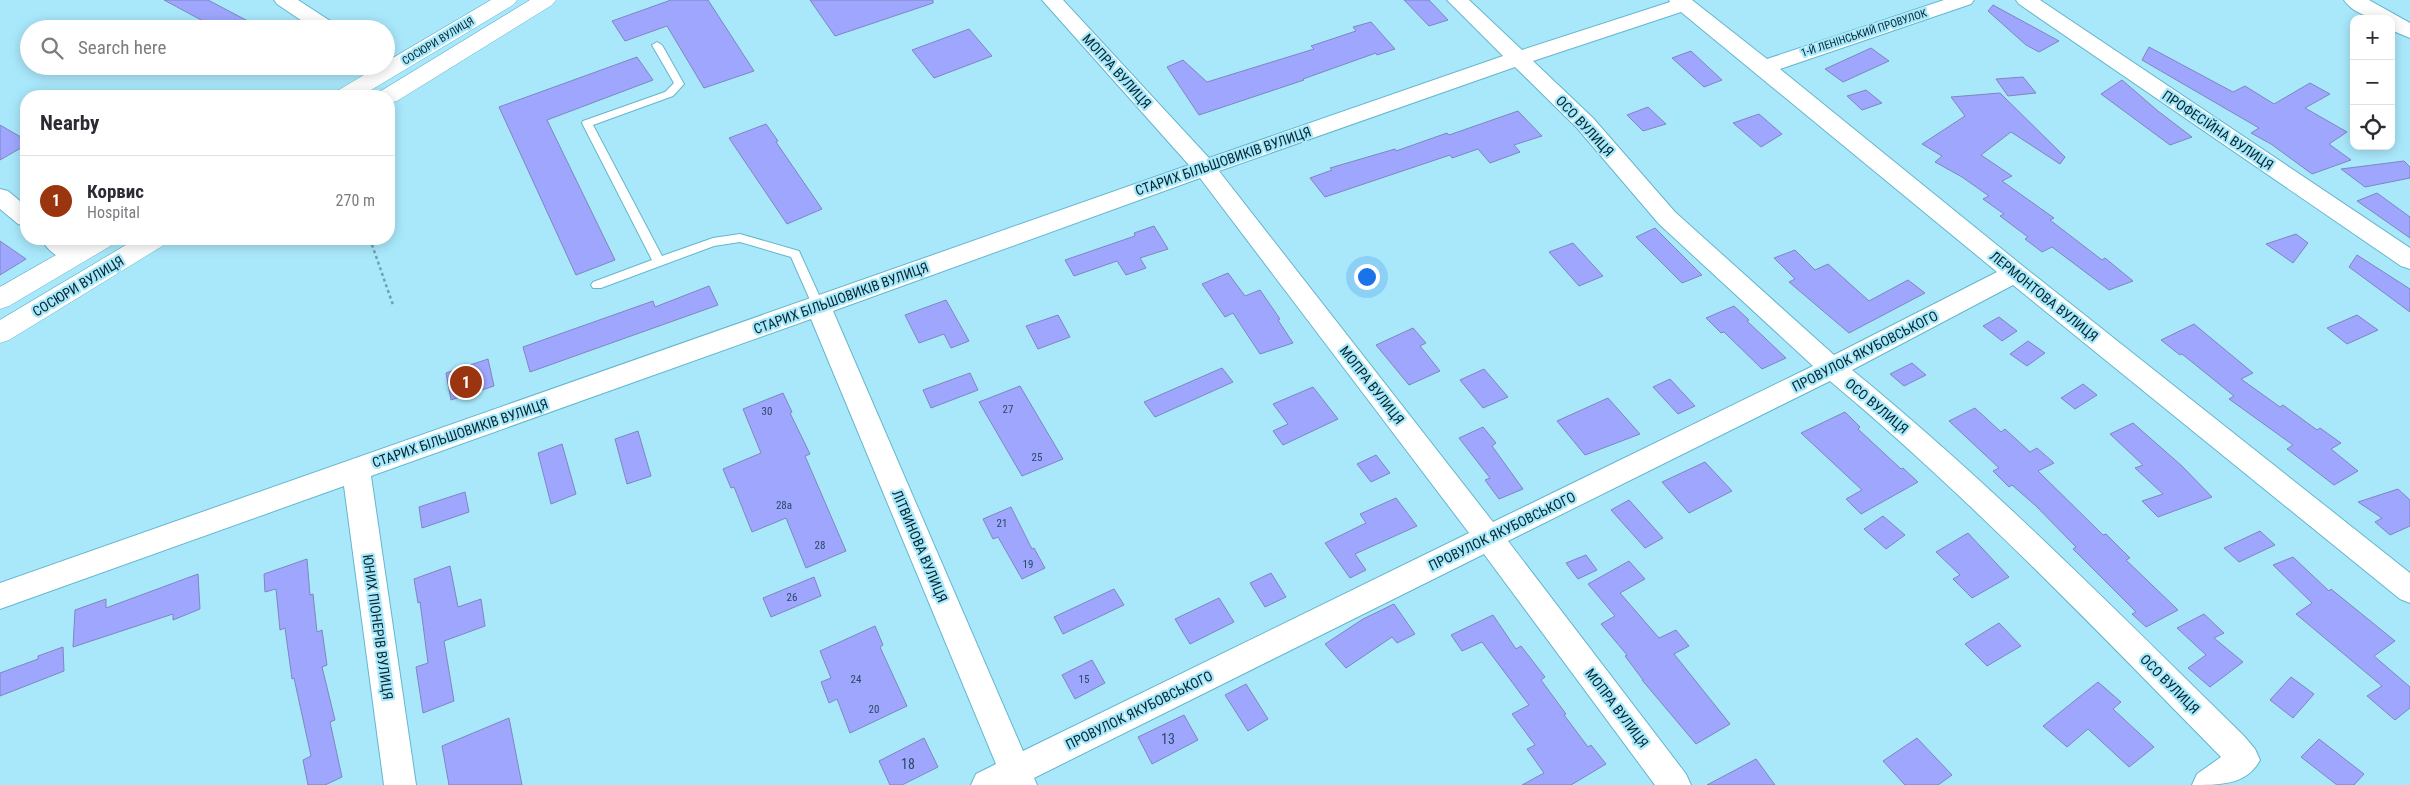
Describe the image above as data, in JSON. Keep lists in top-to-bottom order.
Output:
{
  "streets": {
    "street": [
      "1-Й ЛЕНІНСЬКИЙ ПРОВУЛОК",
      "СОСЮРИ ВУЛИЦЯ",
      "МОПРА ВУЛИЦЯ",
      "ОСО ВУЛИЦЯ",
      "ПРОФЕСІЙНА ВУЛИЦЯ",
      "СТАРИХ БІЛЬШОВИКІВ ВУЛИЦЯ",
      "ЛЕРМОНТОВА ВУЛИЦЯ",
      "ПРОВУЛОК ЯКУБОВСЬКОГО",
      "ЛІТВИНОВА ВУЛИЦЯ",
      "ЮНИХ ПІОНЕРІВ ВУЛИЦЯ"
    ]
  },
  "crossings": [
    ["1-Й ЛЕНІНСЬКИЙ ПРОВУЛОК", "ЛЕРМОНТОВА ВУЛИЦЯ"],
    ["МОПРА ВУЛИЦЯ", "СТАРИХ БІЛЬШОВИКІВ ВУЛИЦЯ"],
    ["МОПРА ВУЛИЦЯ", "ПРОВУЛОК ЯКУБОВСЬКОГО"],
    ["ОСО ВУЛИЦЯ", "СТАРИХ БІЛЬШОВИКІВ ВУЛИЦЯ"],
    ["ОСО ВУЛИЦЯ", "ПРОВУЛОК ЯКУБОВСЬКОГО"],
    ["СТАРИХ БІЛЬШОВИКІВ ВУЛИЦЯ", "ЛЕРМОНТОВА ВУЛИЦЯ"],
    ["СТАРИХ БІЛЬШОВИКІВ ВУЛИЦЯ", "ЛІТВИНОВА ВУЛИЦЯ"],
    ["СТАРИХ БІЛЬШОВИКІВ ВУЛИЦЯ", "ЮНИХ ПІОНЕРІВ ВУЛИЦЯ"],
    ["ЛЕРМОНТОВА ВУЛИЦЯ", "ПРОВУЛОК ЯКУБОВСЬКОГО"],
    ["ПРОВУЛОК ЯКУБОВСЬКОГО", "ЛІТВИНОВА ВУЛИЦЯ"]
  ],
  "house_numbers": [
    "27",
    "30",
    "25",
    "28а",
    "21",
    "28",
    "19",
    "26",
    "24",
    "15",
    "20",
    "13",
    "18"
  ],
  "page": {
    "map_buttons": ["+", "−"],
    "search": "Search here",
    "heading": "Nearby",
    "list": [
      {
        "mark": "1",
        "name": "Корвис",
        "note": "Hospital",
        "value": "270 m"
      }
    ],
    "pins": "1"
  }
}
